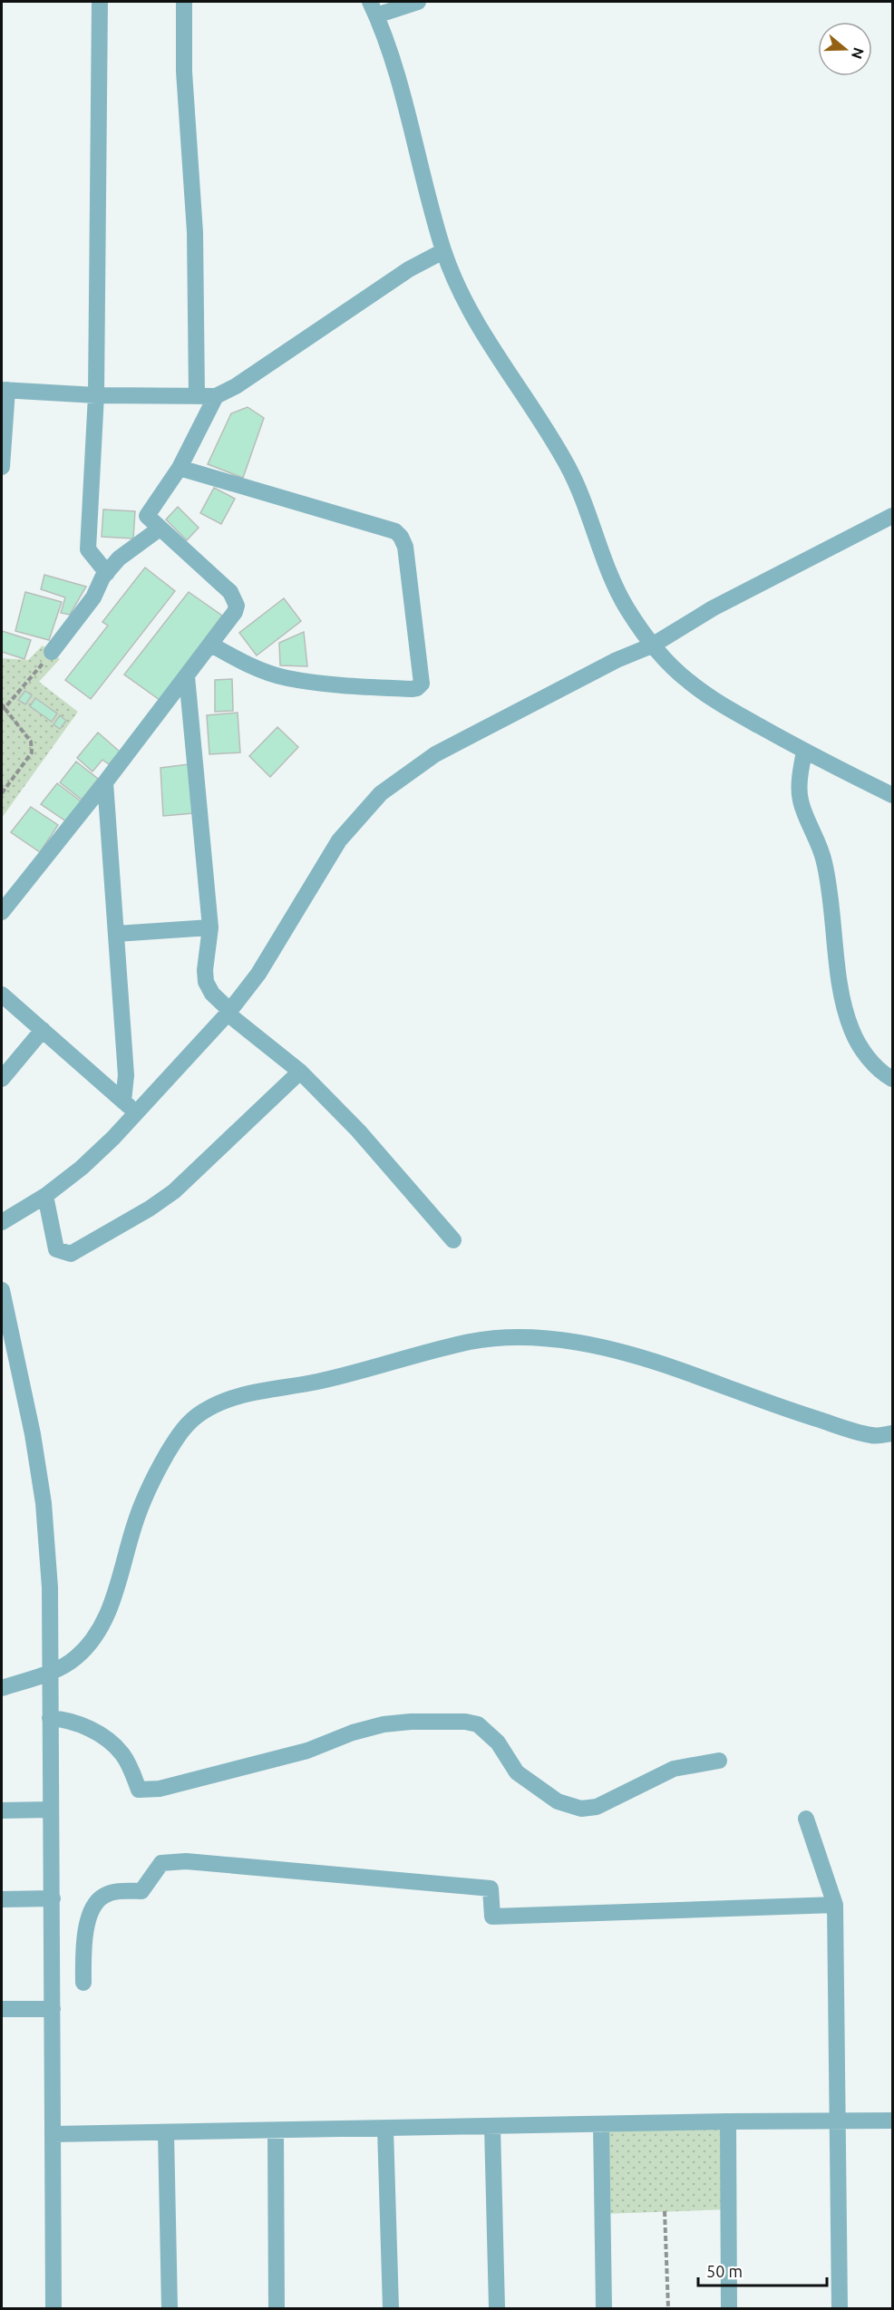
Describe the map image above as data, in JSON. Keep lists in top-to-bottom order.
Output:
{
  "scale_bar": "50 m",
  "north": "right"
}
